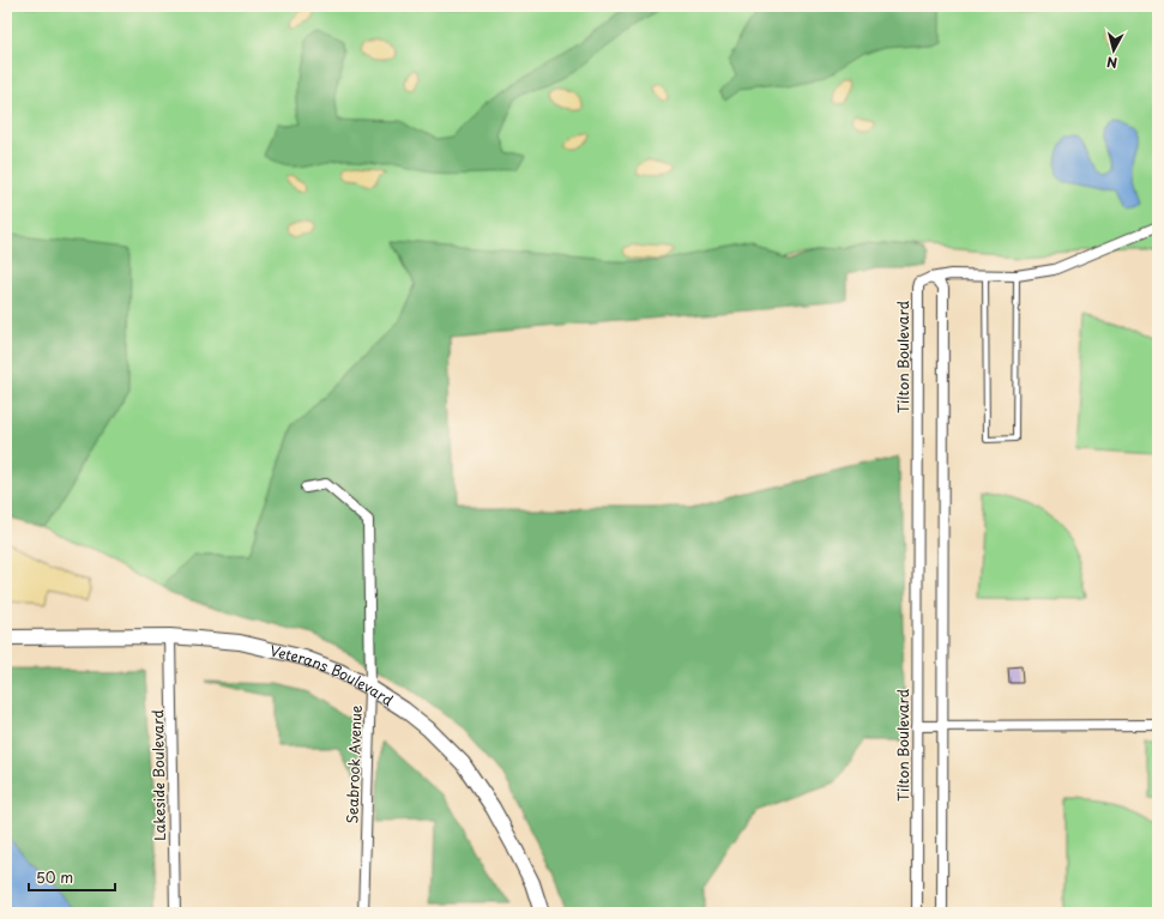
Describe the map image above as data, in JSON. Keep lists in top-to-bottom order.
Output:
{
  "streets": {
    "main road": ["Veterans Boulevard"],
    "street": ["Tilton Boulevard", "Seabrook Avenue", "Lakeside Boulevard"]
  },
  "crossings": [
    ["Veterans Boulevard", "Seabrook Avenue"],
    ["Veterans Boulevard", "Lakeside Boulevard"]
  ],
  "scale_bar": "50 m",
  "north": "bottom"
}
